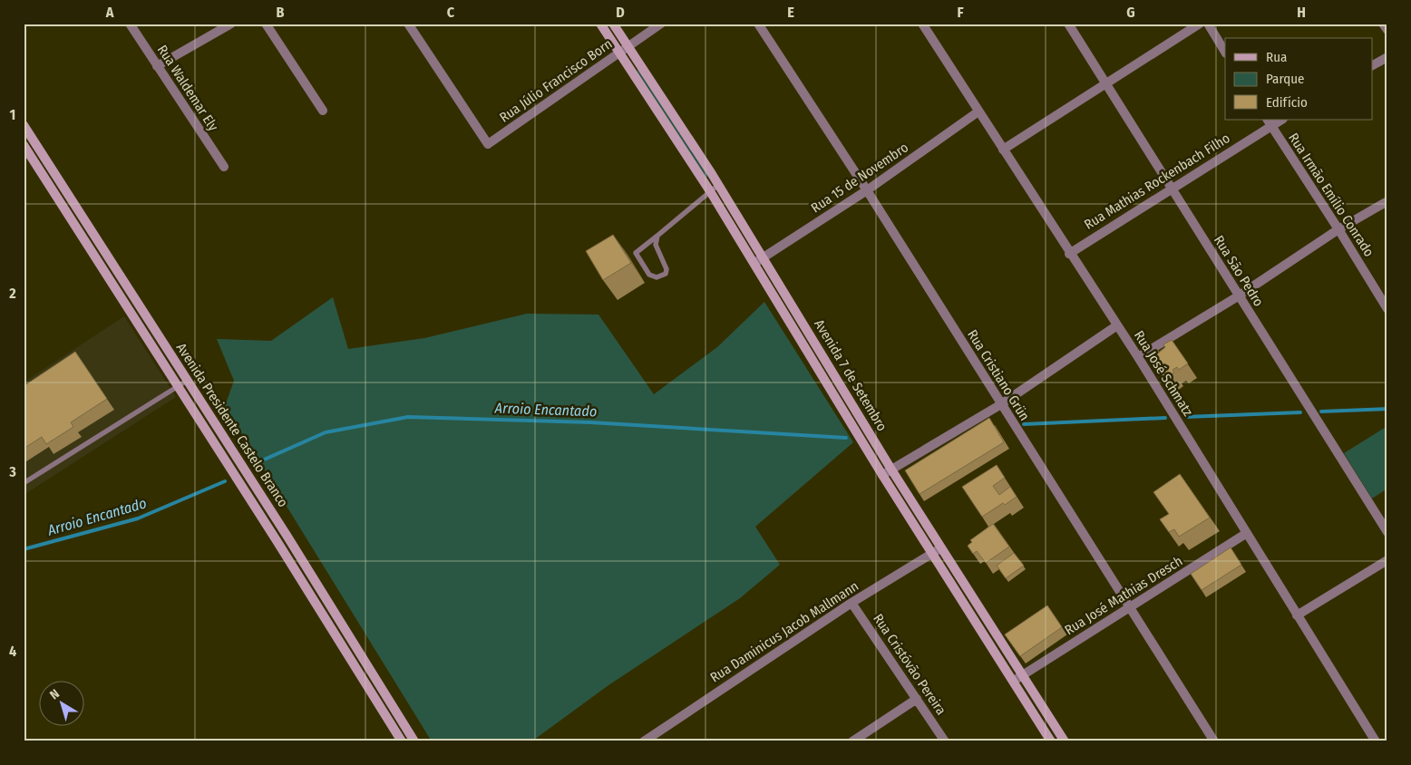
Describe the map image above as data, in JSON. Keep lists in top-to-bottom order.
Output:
{
  "streets": {
    "main road": ["Avenida 7 de Setembro", "Avenida Presidente Castelo Branco"],
    "street": [
      "Rua Júlio Francisco Born",
      "Rua Waldemar Ely",
      "Rua 15 de Novembro",
      "Rua Mathias Rockenbach Filho",
      "Rua Irmão Emílio Conrado",
      "Rua São Pedro",
      "Rua José Schmatz",
      "Rua Cristiano Grün",
      "Rua José Mathias Dresch",
      "Rua Daminicus Jacob Mallmann",
      "Rua Cristóvão Pereira"
    ]
  },
  "crossings": [
    ["Rua Júlio Francisco Born", "Avenida 7 de Setembro"],
    ["Rua 15 de Novembro", "Rua José Schmatz"],
    ["Rua 15 de Novembro", "Avenida 7 de Setembro"],
    ["Rua 15 de Novembro", "Rua Cristiano Grün"],
    ["Rua Mathias Rockenbach Filho", "Rua Irmão Emílio Conrado"],
    ["Rua Mathias Rockenbach Filho", "Rua São Pedro"],
    ["Rua Mathias Rockenbach Filho", "Rua José Schmatz"],
    ["Rua José Schmatz", "Rua José Mathias Dresch"],
    ["Avenida 7 de Setembro", "Rua José Mathias Dresch"],
    ["Avenida 7 de Setembro", "Rua Daminicus Jacob Mallmann"],
    ["Rua Cristiano Grün", "Rua José Mathias Dresch"],
    ["Rua Daminicus Jacob Mallmann", "Rua Cristóvão Pereira"]
  ],
  "water": ["Arroio Encantado"],
  "legend": ["Rua", "Parque", "Edifício"],
  "north": "top left",
  "grid": {
    "columns": [
      "A",
      "B",
      "C",
      "D",
      "E",
      "F",
      "G",
      "H"
    ],
    "rows": [
      "1",
      "2",
      "3",
      "4"
    ]
  }
}
